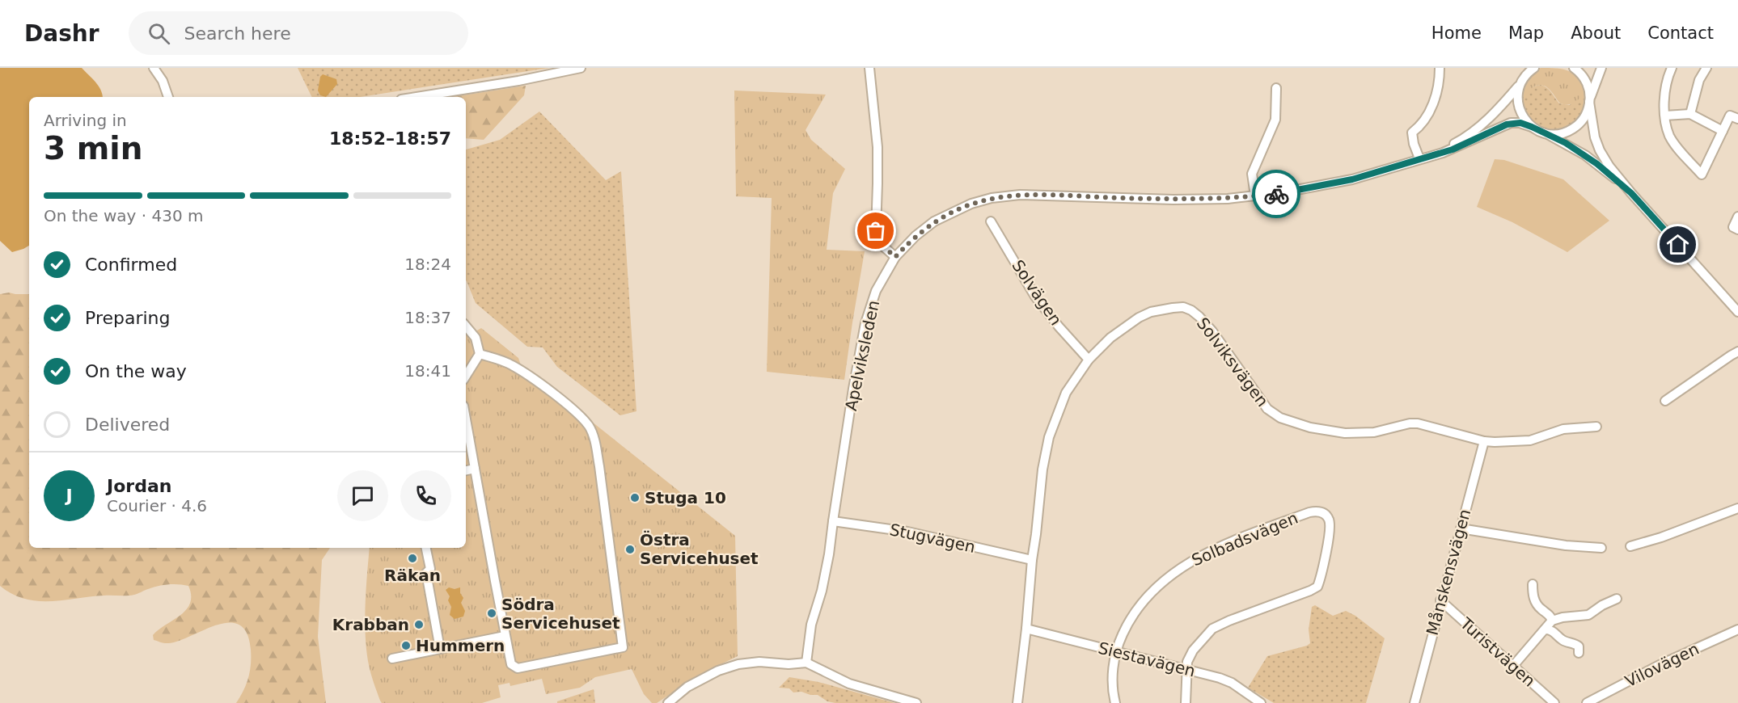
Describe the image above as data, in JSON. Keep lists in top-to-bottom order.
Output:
{
  "streets": {
    "street": [
      "Solvägen",
      "Apelviksleden",
      "Solviksvägen",
      "Stugvägen",
      "Solbadsvägen",
      "Månskensvägen",
      "Turistvägen",
      "Siestavägen",
      "Vilovägen"
    ]
  },
  "crossings": [
    ["Solvägen", "Solviksvägen"],
    ["Apelviksleden", "Stugvägen"],
    ["Solviksvägen", "Stugvägen"],
    ["Solviksvägen", "Månskensvägen"],
    ["Solviksvägen", "Siestavägen"],
    ["Solbadsvägen", "Siestavägen"],
    ["Månskensvägen", "Turistvägen"]
  ],
  "places": [
    "Stuga 10",
    "Östra Servicehuset",
    "Räkan",
    "Södra Servicehuset",
    "Krabban",
    "Hummern"
  ],
  "page": {
    "header": "Dashr",
    "search": "Search here",
    "nav": [
      "Home",
      "Map",
      "About",
      "Contact"
    ],
    "heading": ["3 min", "Arriving in", "18:52–18:57"],
    "panel": ["Jordan", "Courier · 4.6"],
    "bar": "On the way · 430 m",
    "list": [
      ["Confirmed", "18:24"],
      ["Preparing", "18:37"],
      ["On the way", "18:41"],
      "Delivered"
    ],
    "round": "J"
  }
}
